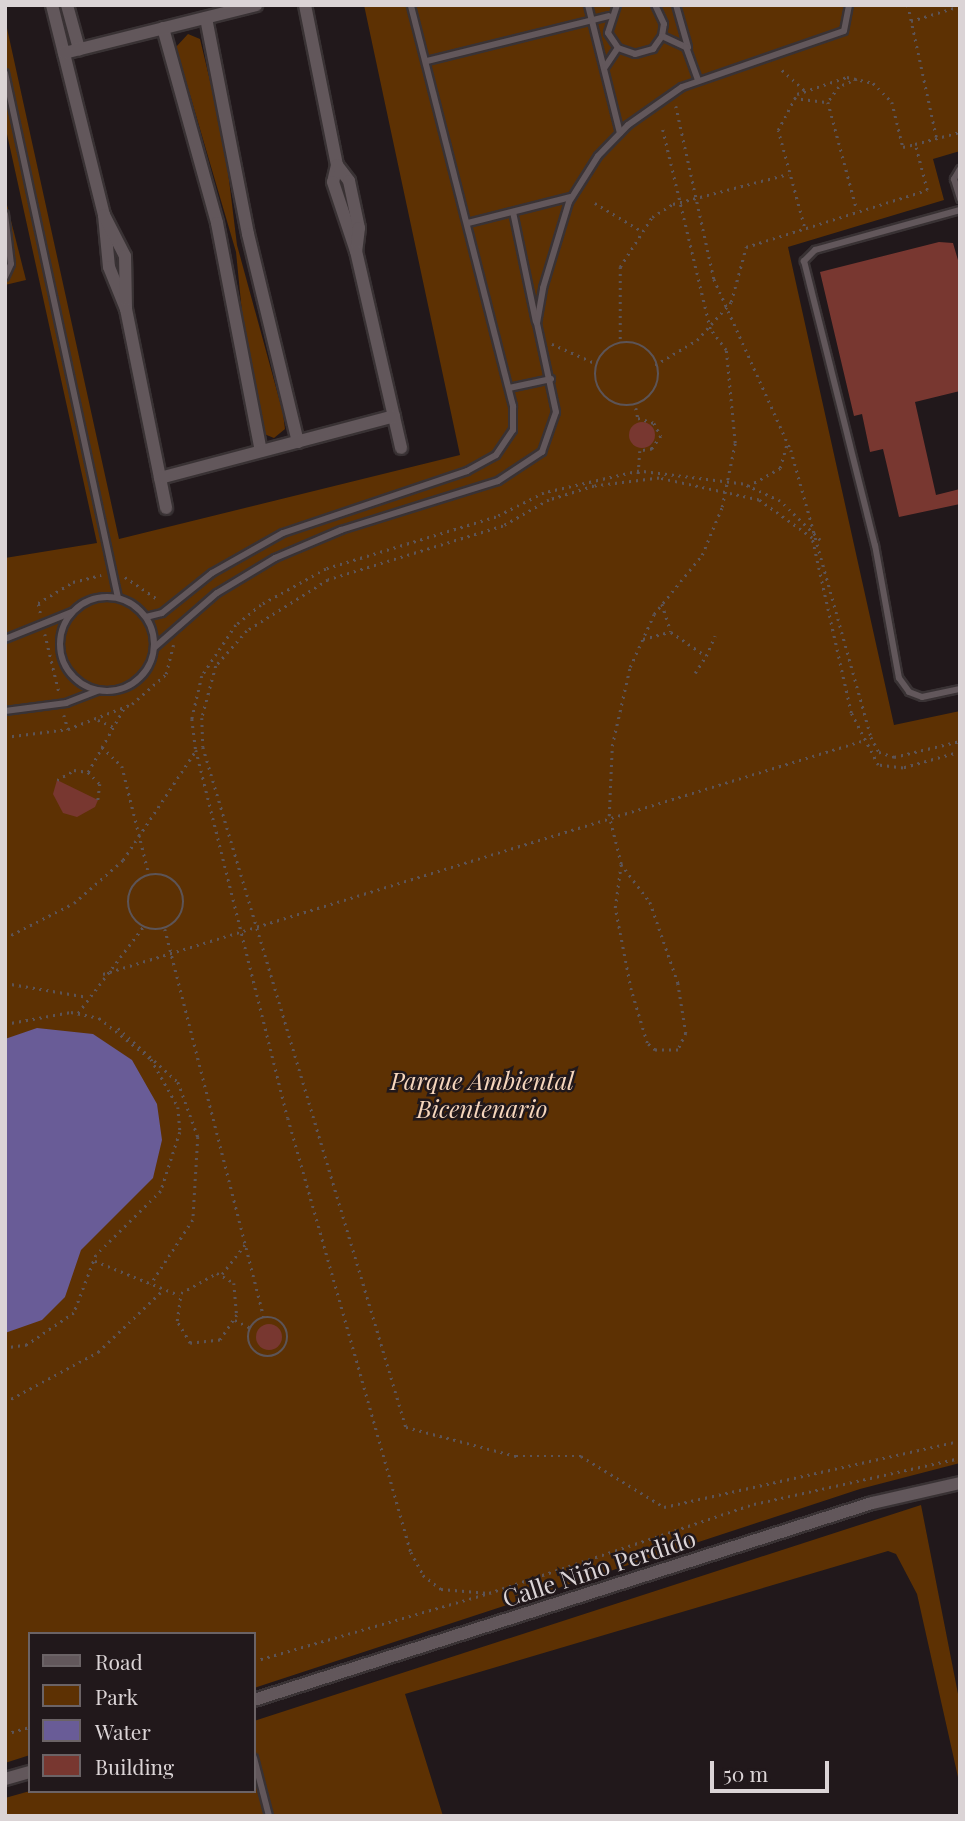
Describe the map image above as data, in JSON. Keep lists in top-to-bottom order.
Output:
{
  "streets": {
    "street": ["Calle Niño Perdido"]
  },
  "parks": ["Parque Ambiental Bicentenario"],
  "legend": [
    "Road",
    "Park",
    "Water",
    "Building"
  ],
  "scale_bar": "50 m"
}
